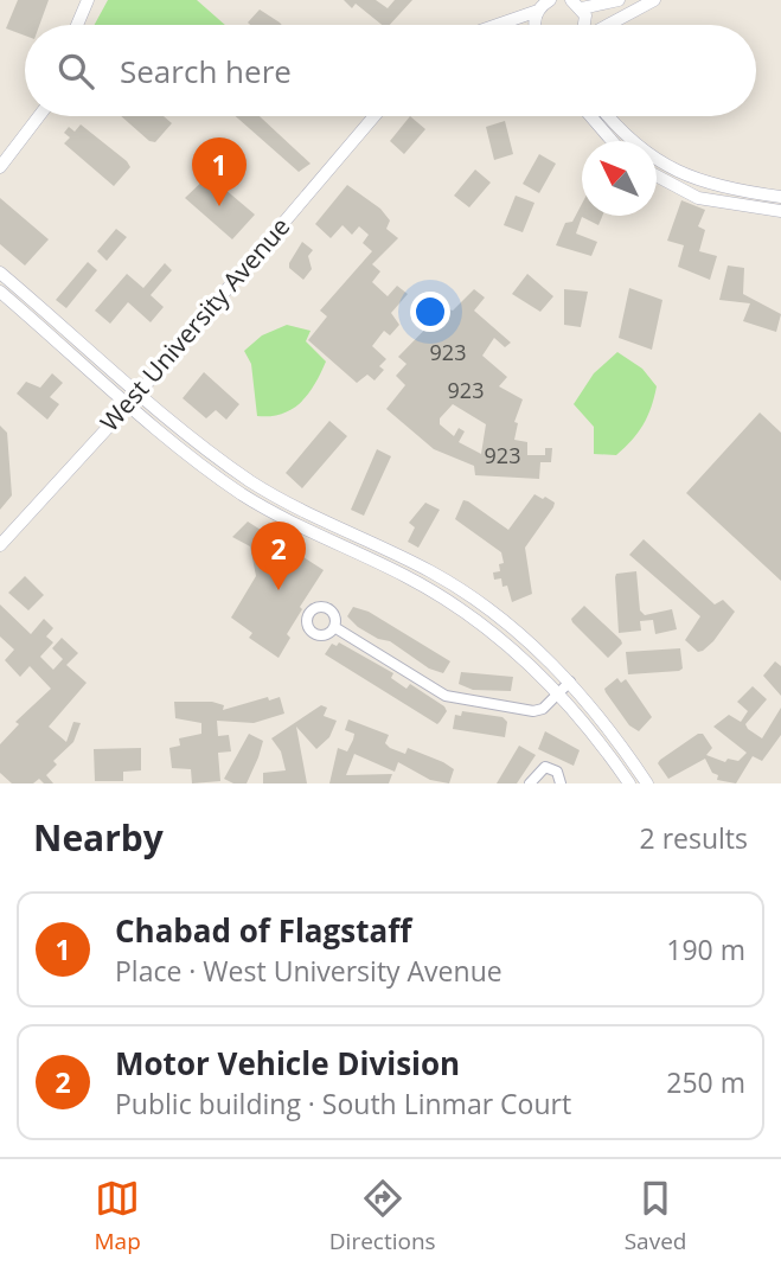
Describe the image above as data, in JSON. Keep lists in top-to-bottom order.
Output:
{
  "streets": {
    "street": ["West University Avenue"]
  },
  "house_numbers": ["923", "923", "923"],
  "north": "top left",
  "page": {
    "search": "Search here",
    "pins": ["1", "2"],
    "heading": ["Nearby", "2 results"],
    "list": [
      {
        "mark": "1",
        "name": "Chabad of Flagstaff",
        "note": "Place · West University Avenue",
        "value": "190 m"
      },
      {
        "mark": "2",
        "name": "Motor Vehicle Division",
        "note": "Public building · South Linmar Court",
        "value": "250 m"
      }
    ],
    "nav": ["Map", "Directions", "Saved"]
  }
}
